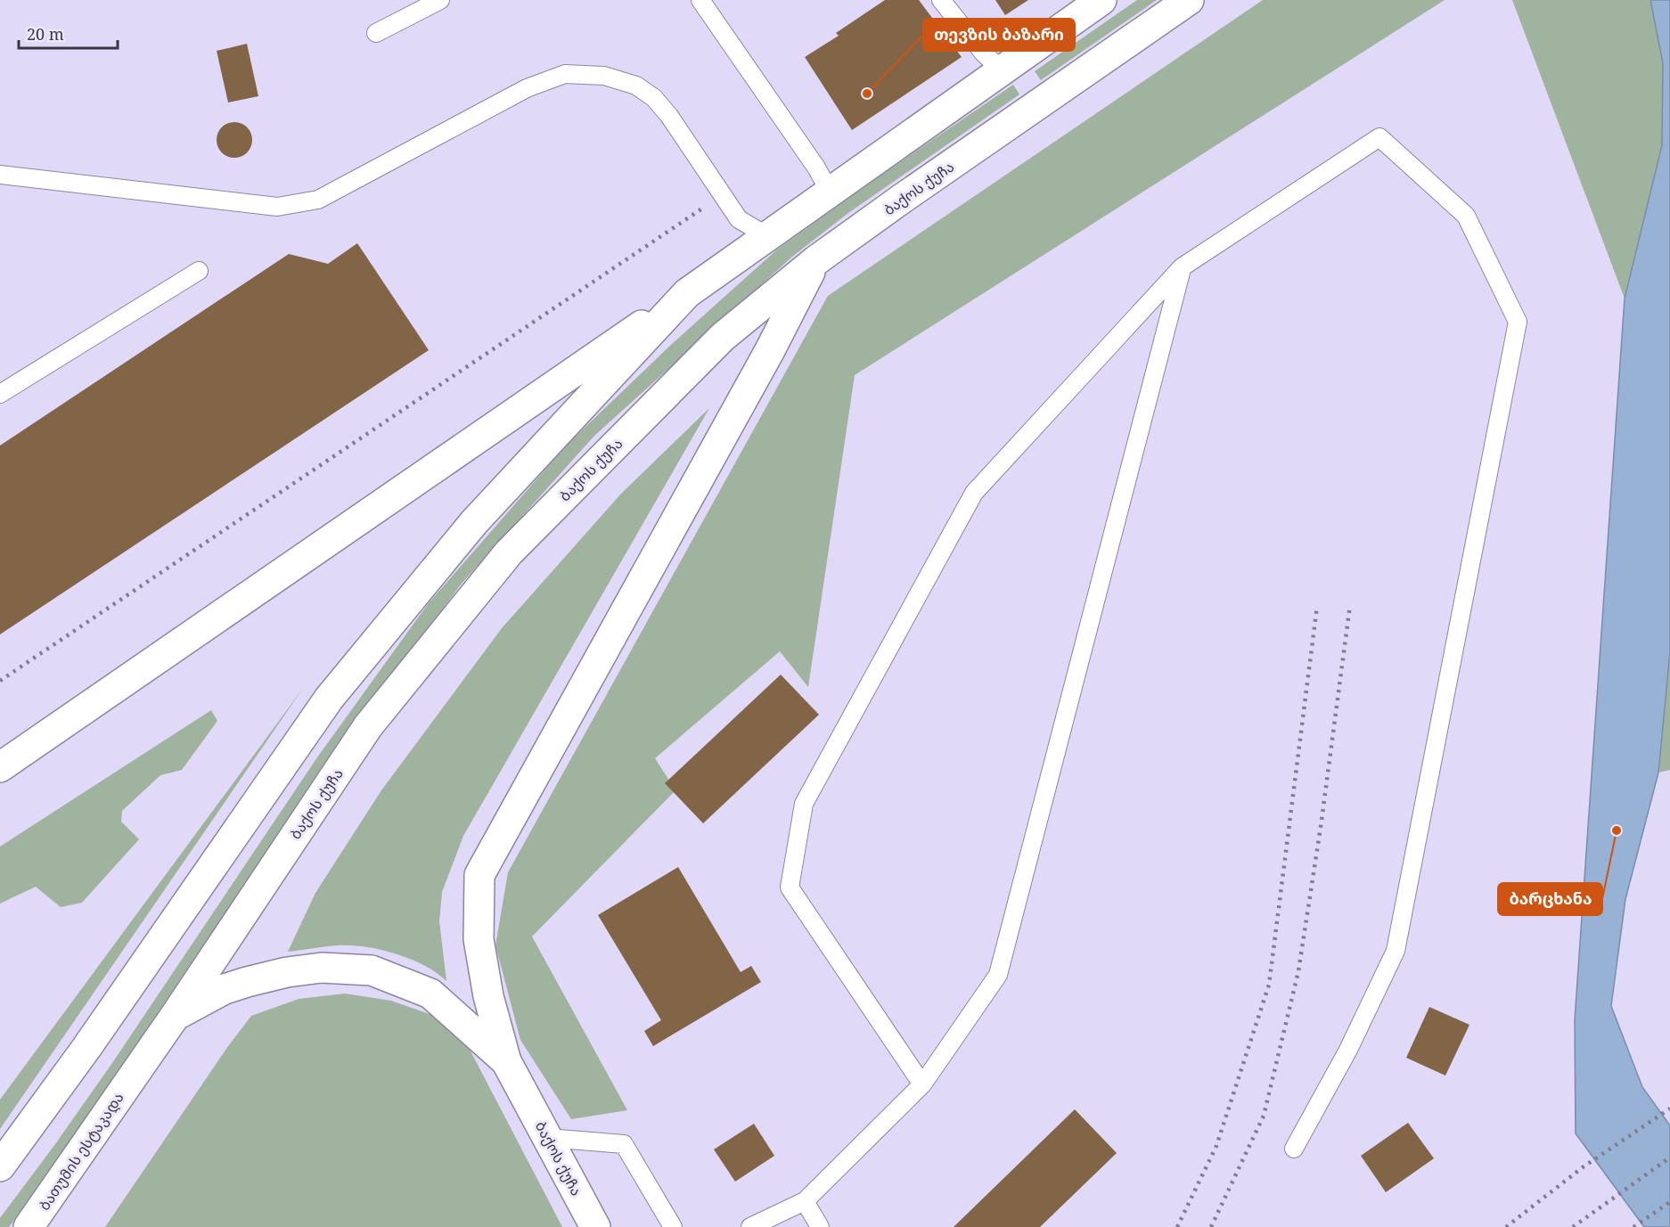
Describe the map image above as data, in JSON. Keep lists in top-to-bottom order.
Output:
{
  "streets": {
    "main road": ["ბაქოს ქუჩა", "ბათუმის ესტაკადა"]
  },
  "crossings": [
    ["ბაქოს ქუჩა", "ბათუმის ესტაკადა"]
  ],
  "places": ["თევზის ბაზარი", "ბარცხანა"],
  "scale_bar": "20 m"
}
